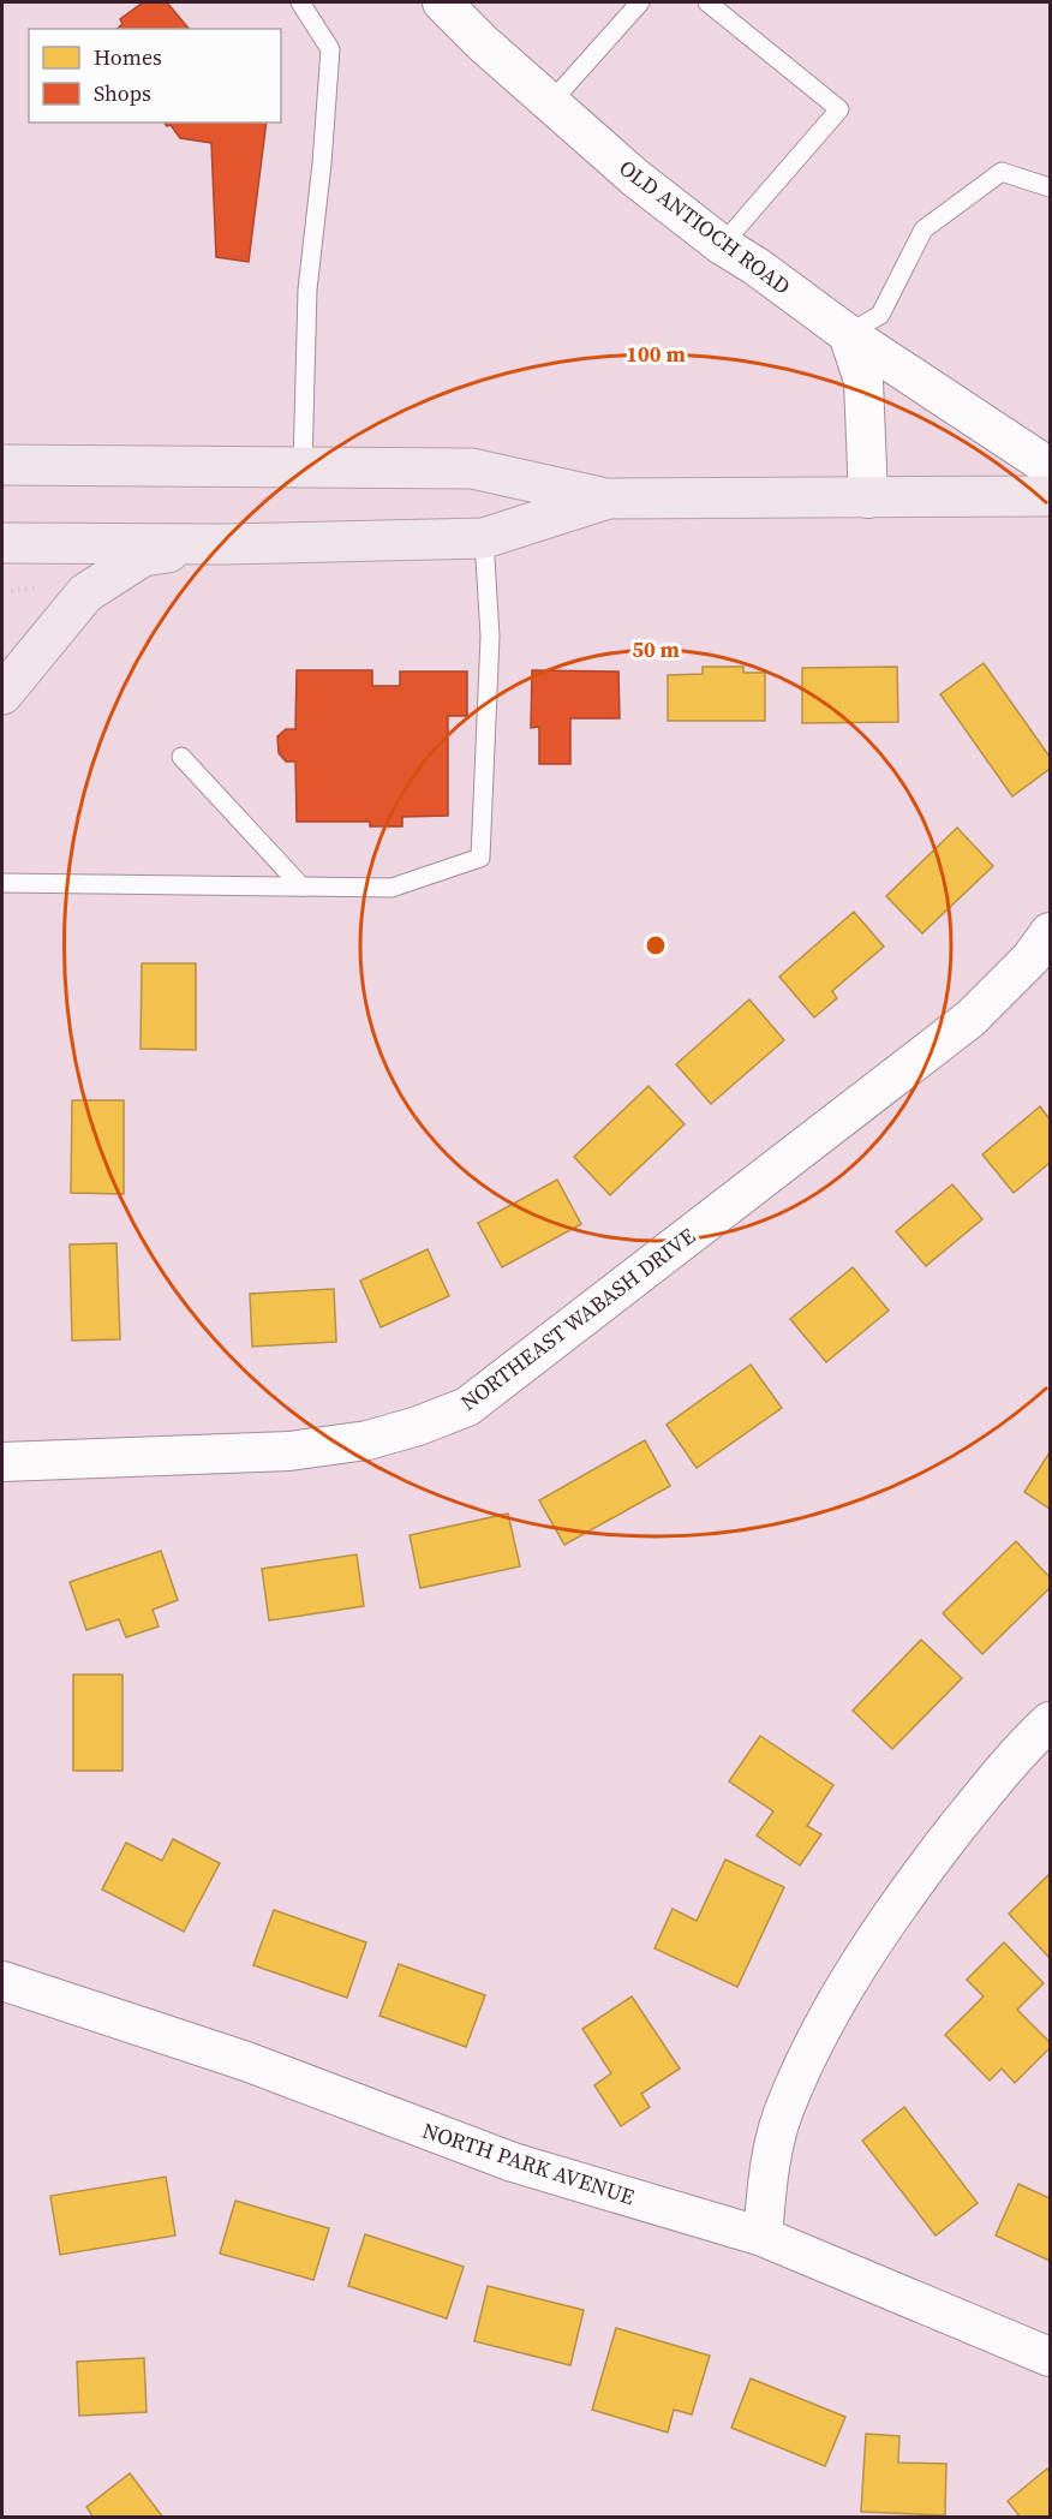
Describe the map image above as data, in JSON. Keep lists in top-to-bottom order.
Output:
{
  "streets": {
    "street": ["OLD ANTIOCH ROAD", "NORTHEAST WABASH DRIVE", "NORTH PARK AVENUE"]
  },
  "legend": ["Homes", "Shops"],
  "rings": ["100 m", "50 m"]
}
